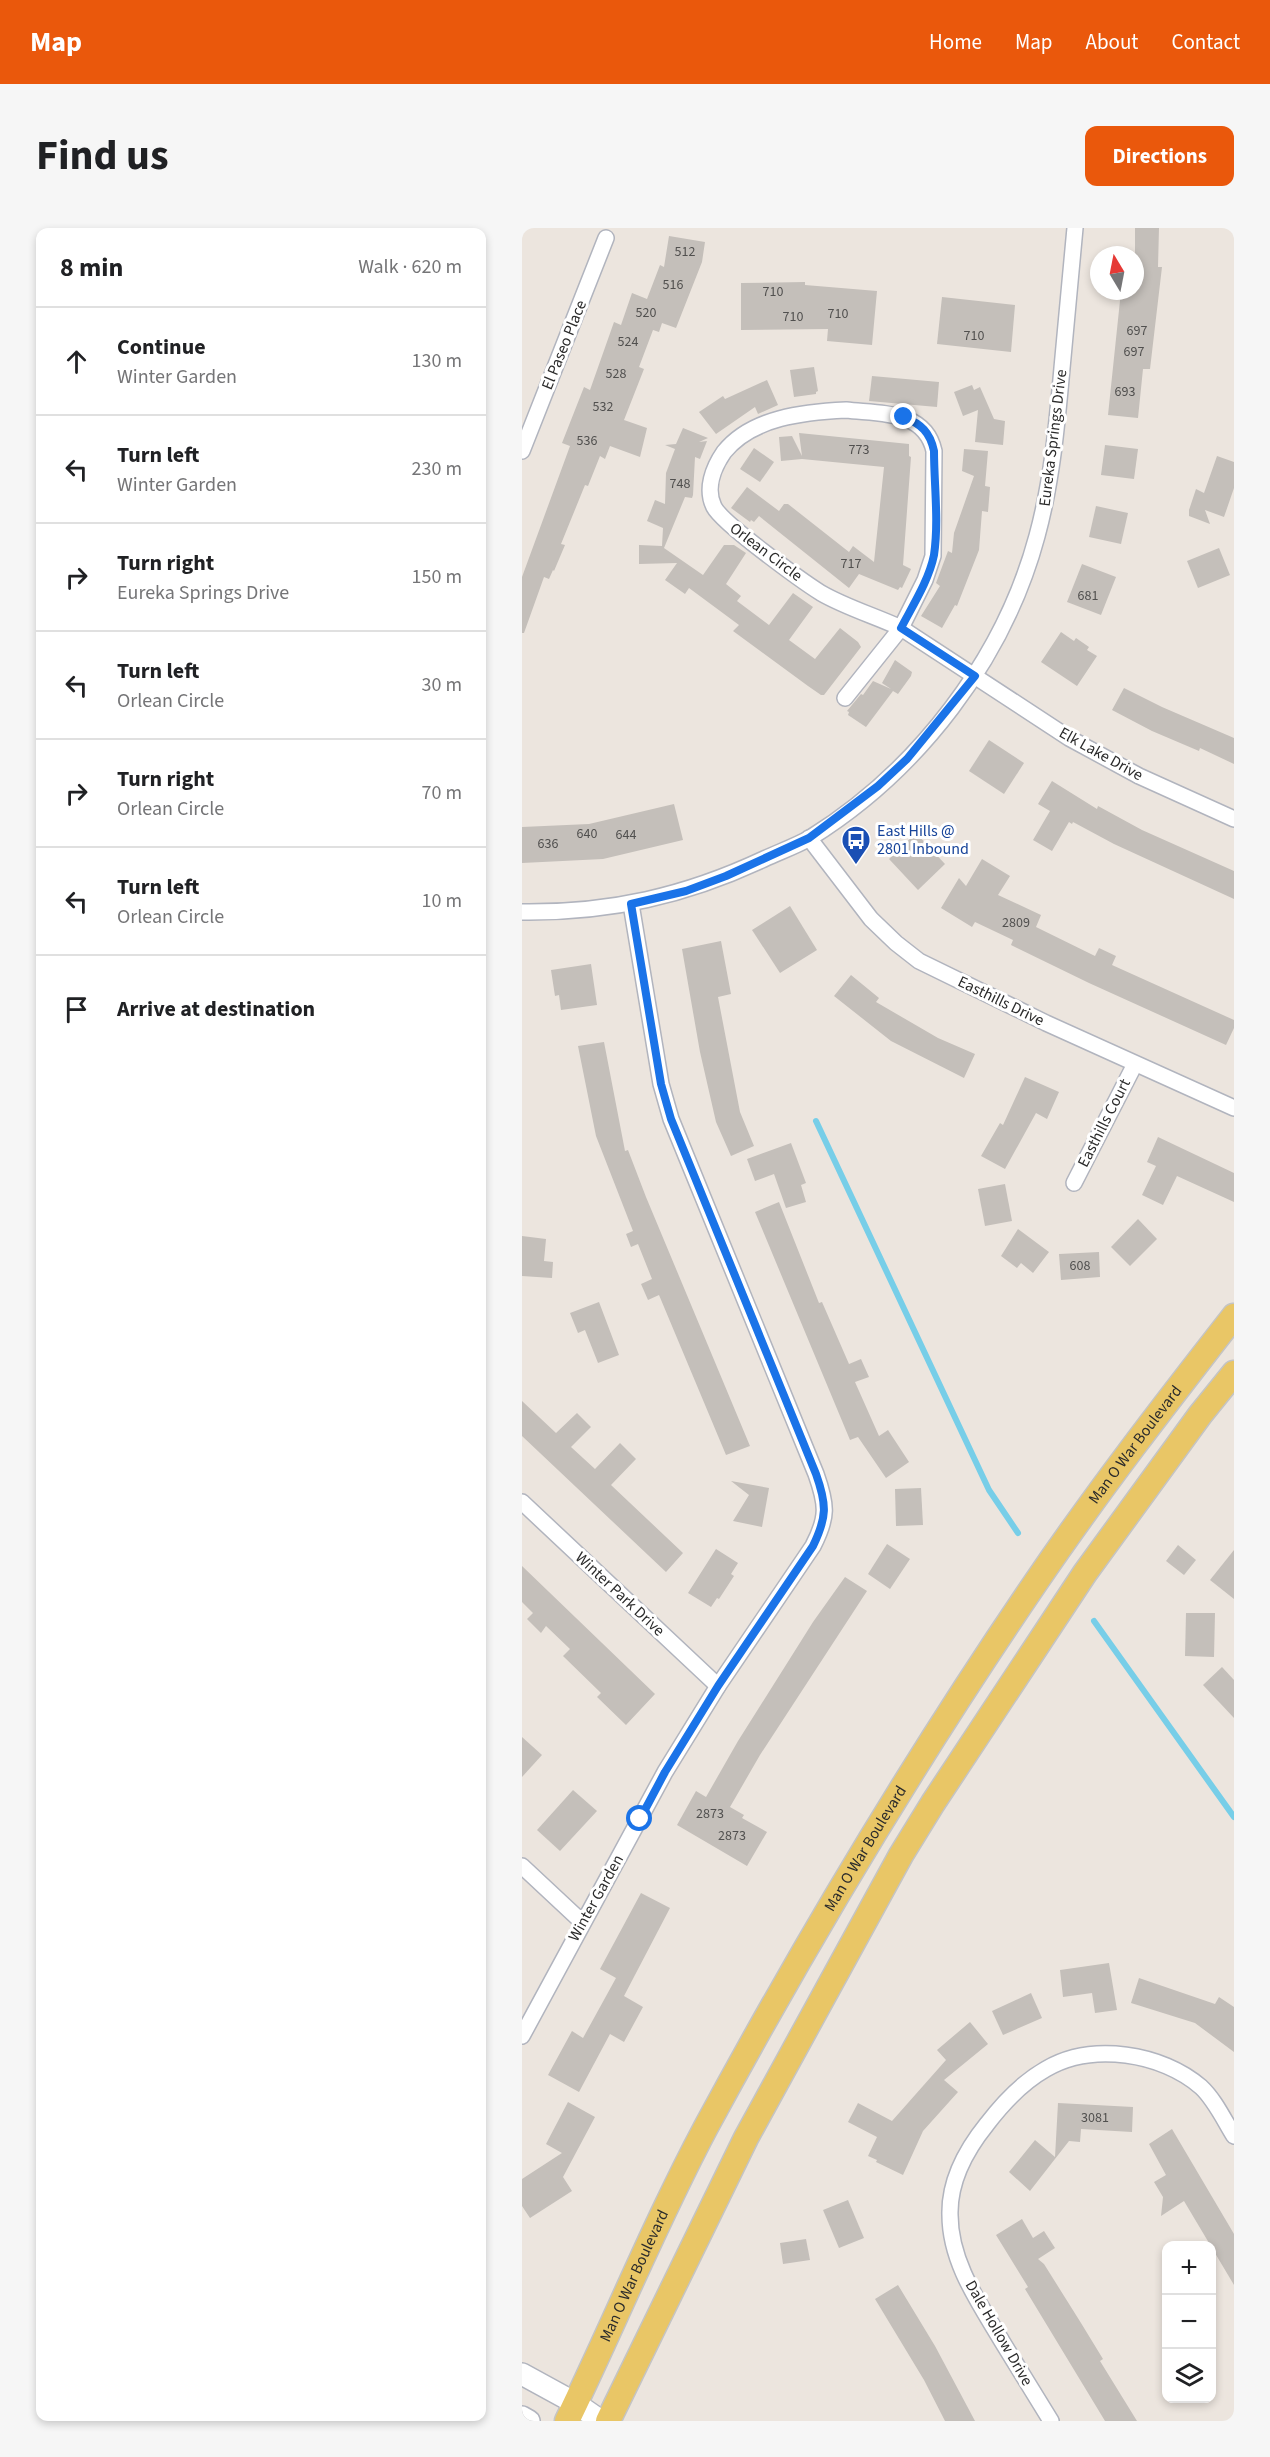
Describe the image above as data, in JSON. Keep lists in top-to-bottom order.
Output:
{
  "streets": {
    "main road": ["Man O War Boulevard"],
    "street": [
      "El Paseo Place",
      "Eureka Springs Drive",
      "Orlean Circle",
      "Elk Lake Drive",
      "Easthills Drive",
      "Easthills Court",
      "Winter Park Drive",
      "Winter Garden",
      "Dale Hollow Drive"
    ]
  },
  "crossings": [
    ["Eureka Springs Drive", "Orlean Circle"],
    ["Eureka Springs Drive", "Elk Lake Drive"],
    ["Eureka Springs Drive", "Easthills Drive"],
    ["Eureka Springs Drive", "Winter Garden"],
    ["Orlean Circle", "Elk Lake Drive"],
    ["Easthills Drive", "Easthills Court"],
    ["Winter Park Drive", "Winter Garden"]
  ],
  "places": {
    "bus stop": ["East Hills @ 2801 Inbound"]
  },
  "house_numbers": [
    "512",
    "516",
    "710",
    "520",
    "710",
    "710",
    "697",
    "710",
    "524",
    "697",
    "528",
    "693",
    "532",
    "536",
    "773",
    "748",
    "717",
    "681",
    "640",
    "644",
    "636",
    "2809",
    "608",
    "2873",
    "2873",
    "3081"
  ],
  "north": "top",
  "page": {
    "header": "Map",
    "nav": [
      "Home",
      "Map",
      "About",
      "Contact"
    ],
    "title": "Find us",
    "buttons": "Directions",
    "heading": ["8 min", "Walk · 620 m"],
    "list": [
      ["Continue", "Winter Garden", "130 m"],
      ["Turn left", "Winter Garden", "230 m"],
      ["Turn right", "Eureka Springs Drive", "150 m"],
      ["Turn left", "Orlean Circle", "30 m"],
      ["Turn right", "Orlean Circle", "70 m"],
      ["Turn left", "Orlean Circle", "10 m"],
      "Arrive at destination"
    ],
    "map_buttons": ["+", "−"]
  }
}
